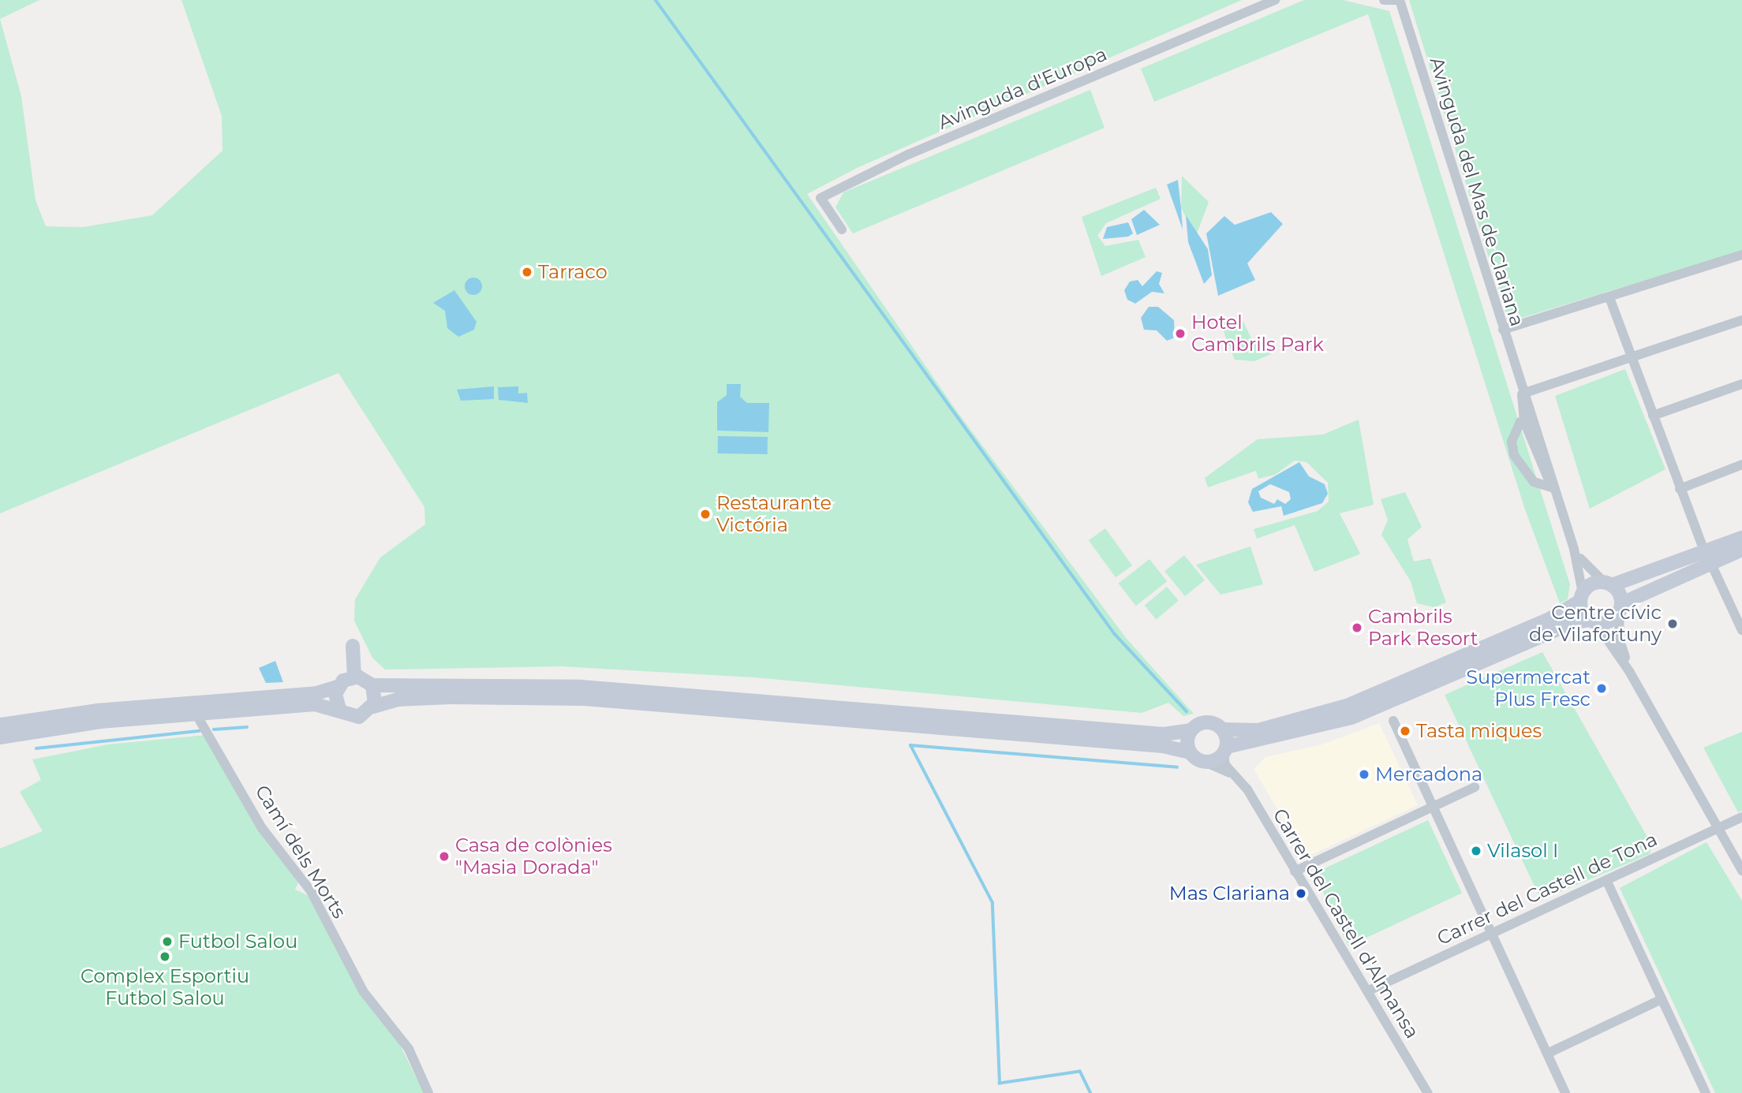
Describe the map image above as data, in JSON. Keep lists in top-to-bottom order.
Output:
{
  "streets": {
    "street": [
      "Avinguda d'Europa",
      "Avinguda del Mas de Clariana",
      "Camí dels Morts",
      "Carrer del Castell de Tona",
      "Carrer del Castell d'Almansa"
    ]
  },
  "crossings": [
    ["Carrer del Castell de Tona", "Carrer del Castell d'Almansa"]
  ],
  "places": [
    "Tarraco",
    "Hotel Cambrils Park",
    "Restaurante Victória",
    "Centre cívic de Vilafortuny",
    "Cambrils Park Resort",
    "Supermercat Plus Fresc",
    "Tasta miques",
    "Mercadona",
    "Vilasol I",
    "Casa de colònies \"Masia Dorada\"",
    "Mas Clariana",
    "Futbol Salou",
    "Complex Esportiu Futbol Salou"
  ]
}
